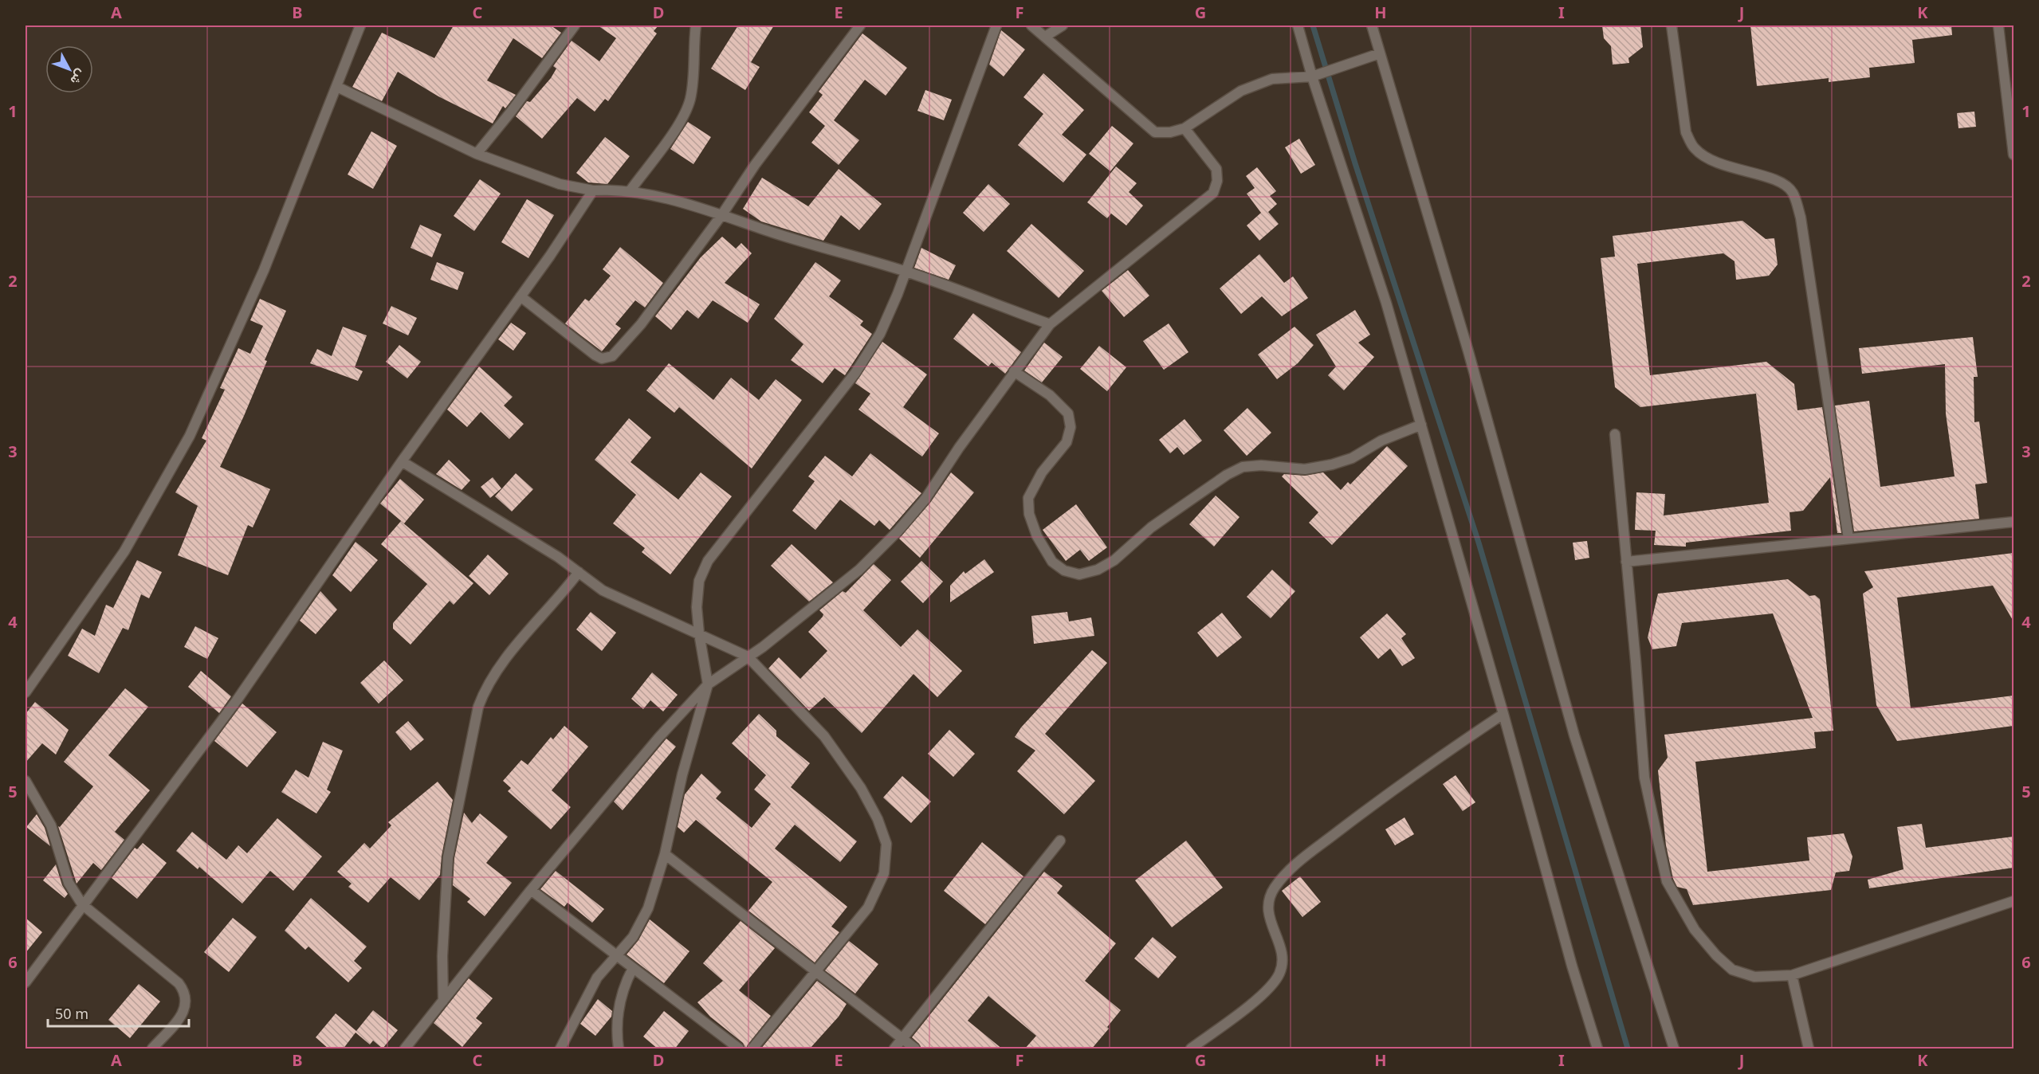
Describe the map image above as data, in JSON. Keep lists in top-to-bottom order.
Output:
{
  "scale_bar": "50 m",
  "north": "bottom right",
  "grid": {
    "columns": [
      "A",
      "B",
      "C",
      "D",
      "E",
      "F",
      "G",
      "H",
      "I",
      "J",
      "K"
    ],
    "rows": [
      "1",
      "2",
      "3",
      "4",
      "5",
      "6"
    ]
  }
}
